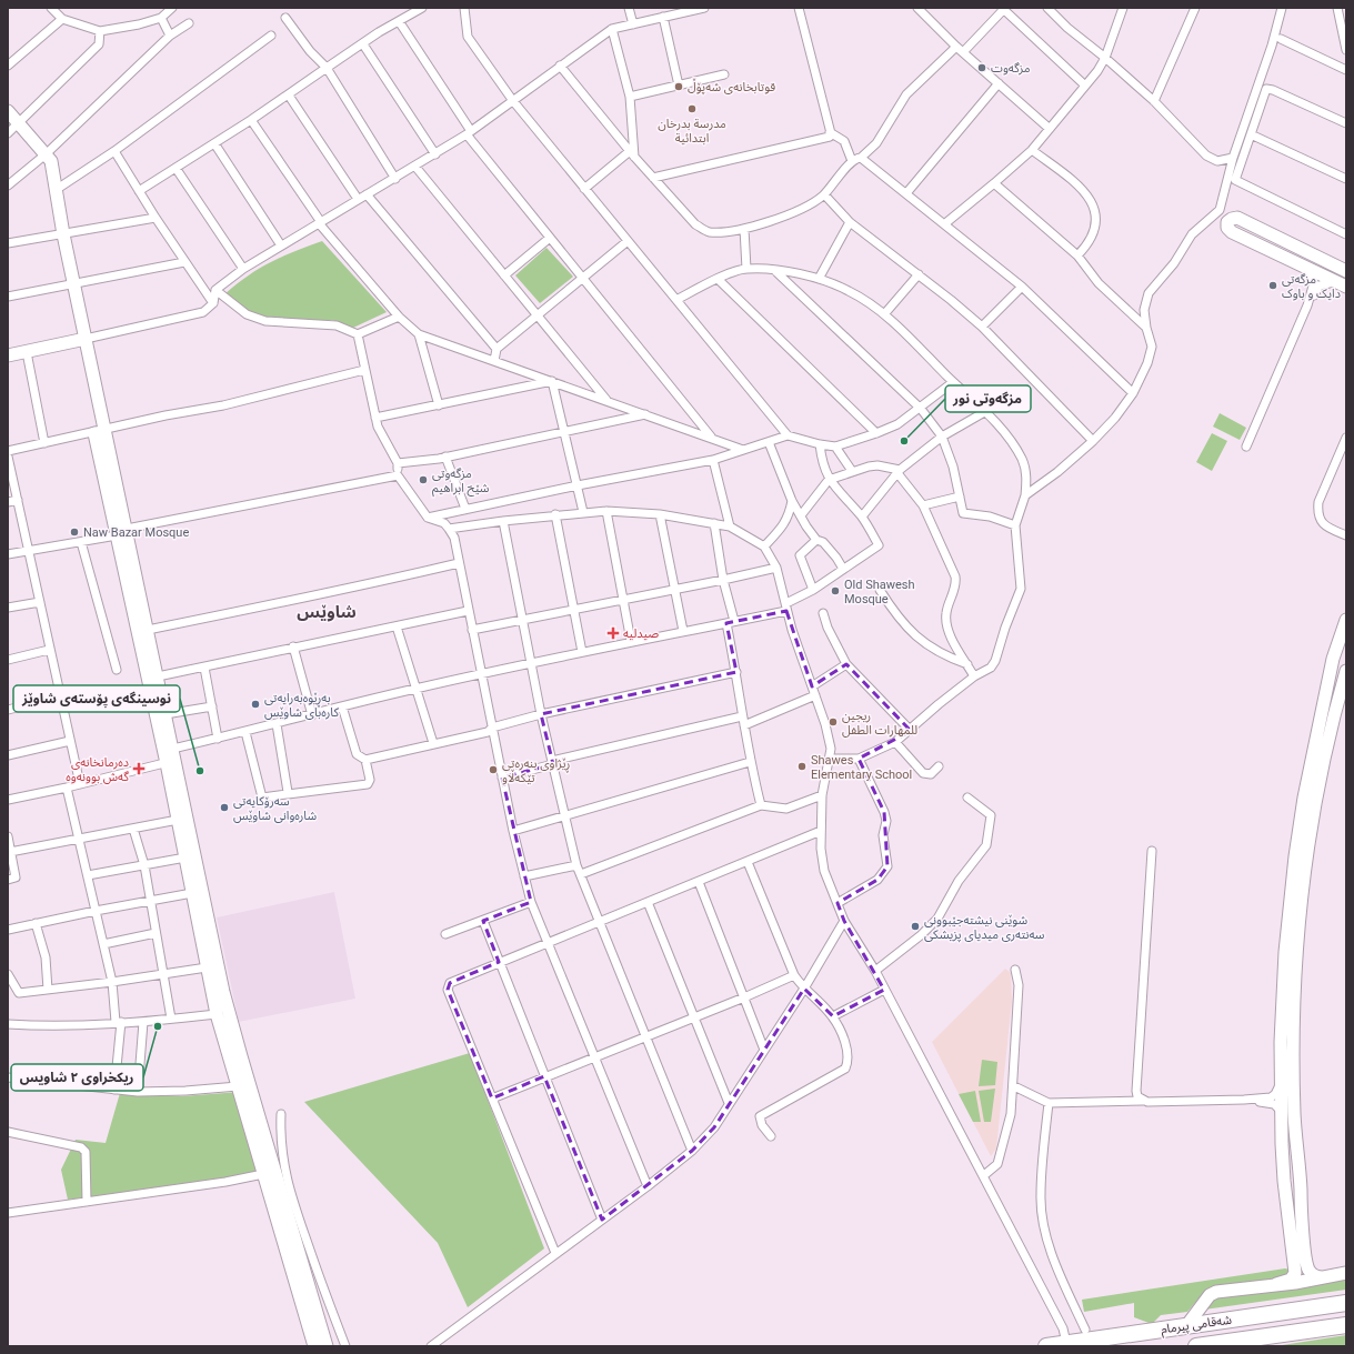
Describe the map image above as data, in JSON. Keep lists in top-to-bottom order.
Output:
{
  "streets": {
    "highway": ["شەقامی پیرمام"]
  },
  "districts": ["شاوێس"],
  "places": {
    "other": [
      "مزگەوت",
      "قوتابخانەی شەپۆڵ",
      "مدرسة بدرخان ابتدائية",
      "مزگەتی دایک و باوک",
      "مزگەوتی نور",
      "مزگەوتی شێخ ابراهیم",
      "Naw Bazar Mosque",
      "Old Shawesh Mosque",
      "بەڕێوەبەرایەتی کارەبای شاوێس",
      "ريجين للمهارات الطفل",
      "Shawes Elementary School",
      "ڕێژاوی بنەرەتی تێکەڵاو",
      "نوسینگەی پۆستەی شاوێز",
      "سەرۆکایەتی شارەوانی شاوێس",
      "شوێنی نیشتەجێبوونی سەنتەری میدیای پزیشکی",
      "ريكخراوى ۲ شاويس"
    ],
    "health": ["صیدلیە", "دەرمانخانەی گەش بوونەوە"]
  }
}
